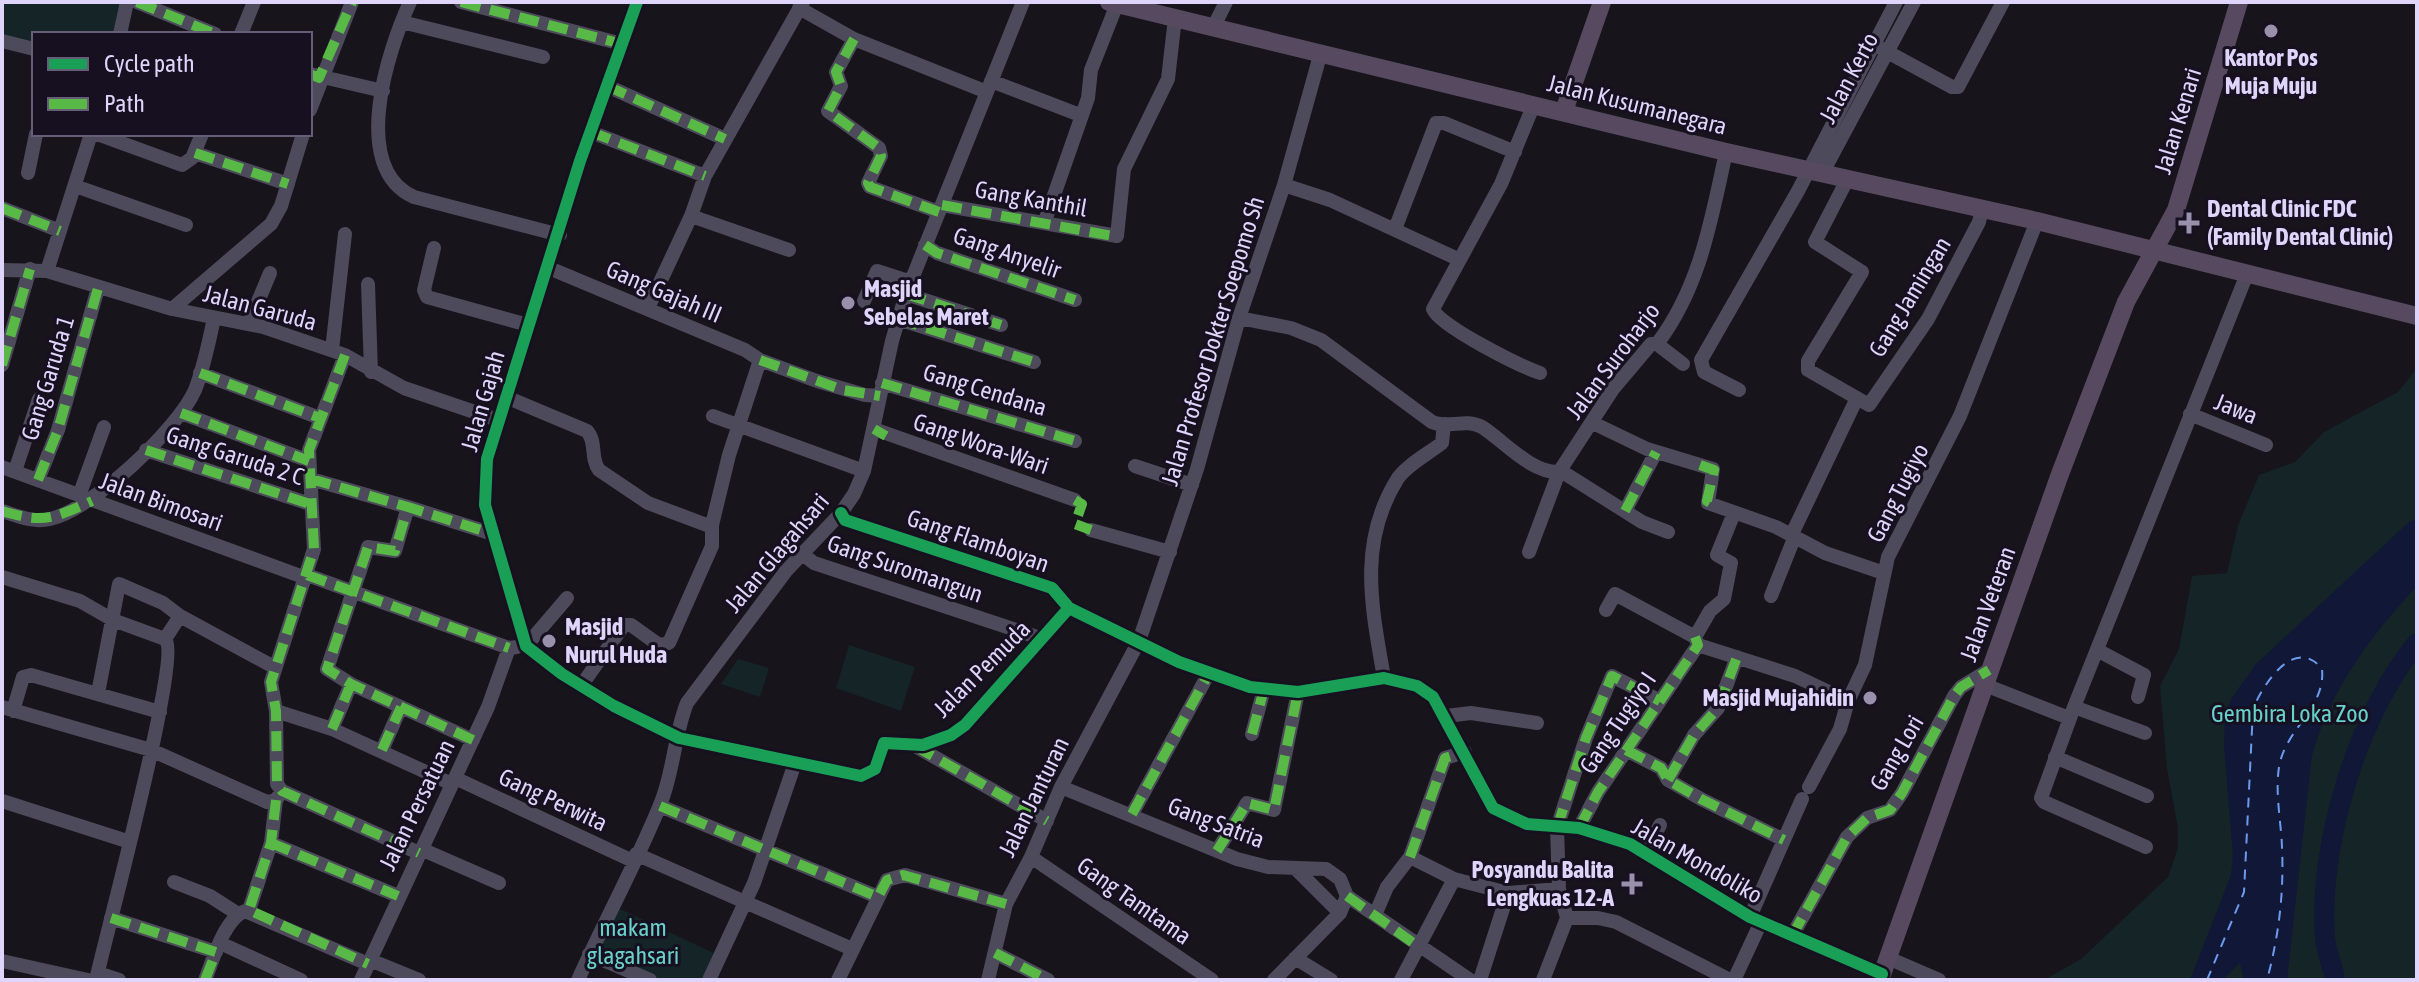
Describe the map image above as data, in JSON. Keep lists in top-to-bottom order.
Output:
{
  "streets": {
    "main road": ["Jalan Kusumanegara", "Jalan Kenari", "Jalan Veteran"],
    "street": [
      "Jalan Kerto",
      "Gang Kanthil",
      "Gang Anyelir",
      "Gang Gajah III",
      "Gang Jamingan",
      "Jalan Garuda",
      "Jalan Profesor Dokter Soepomo Sh",
      "Jalan Suroharjo",
      "Gang Garuda 1",
      "Gang Cendana",
      "Jalan Gajah",
      "Jawa",
      "Gang Wora-Wari",
      "Gang Garuda 2 C",
      "Gang Tugiyo",
      "Jalan Bimosari",
      "Gang Flamboyan",
      "Jalan Glagahsari",
      "Gang Suromangun",
      "Jalan Pemuda",
      "Gang Tugiyo I",
      "Gang Lori",
      "Jalan Janturan",
      "Gang Perwita",
      "Jalan Persatuan",
      "Gang Satria",
      "Jalan Mondoliko",
      "Gang Tamtama"
    ]
  },
  "crossings": [
    ["Jalan Kerto", "Jalan Kusumanegara"],
    ["Jalan Kusumanegara", "Jalan Kenari"],
    ["Jalan Kusumanegara", "Gang Kanthil"],
    ["Jalan Kusumanegara", "Gang Jamingan"],
    ["Jalan Kusumanegara", "Jalan Profesor Dokter Soepomo Sh"],
    ["Jalan Kusumanegara", "Jalan Suroharjo"],
    ["Jalan Kusumanegara", "Gang Tugiyo"],
    ["Jalan Kusumanegara", "Jalan Veteran"],
    ["Jalan Kenari", "Jalan Veteran"],
    ["Gang Kanthil", "Jalan Glagahsari"],
    ["Gang Anyelir", "Jalan Glagahsari"],
    ["Gang Gajah III", "Gang Cendana"],
    ["Gang Gajah III", "Jalan Gajah"],
    ["Gang Gajah III", "Jalan Glagahsari"],
    ["Jalan Garuda", "Gang Garuda 1"],
    ["Jalan Garuda", "Jalan Gajah"],
    ["Jalan Profesor Dokter Soepomo Sh", "Gang Flamboyan"],
    ["Jalan Profesor Dokter Soepomo Sh", "Jalan Janturan"],
    ["Jalan Profesor Dokter Soepomo Sh", "Jalan Mondoliko"],
    ["Gang Garuda 1", "Jalan Bimosari"],
    ["Gang Cendana", "Jalan Glagahsari"],
    ["Jalan Gajah", "Jalan Bimosari"],
    ["Gang Wora-Wari", "Jalan Glagahsari"],
    ["Gang Tugiyo", "Jalan Mondoliko"],
    ["Jalan Bimosari", "Jalan Persatuan"],
    ["Gang Flamboyan", "Jalan Glagahsari"],
    ["Gang Flamboyan", "Jalan Pemuda"],
    ["Gang Flamboyan", "Jalan Janturan"],
    ["Gang Flamboyan", "Jalan Mondoliko"],
    ["Jalan Glagahsari", "Gang Suromangun"],
    ["Jalan Glagahsari", "Gang Perwita"],
    ["Gang Suromangun", "Jalan Pemuda"],
    ["Jalan Veteran", "Gang Lori"],
    ["Gang Tugiyo I", "Jalan Mondoliko"],
    ["Gang Lori", "Jalan Mondoliko"],
    ["Jalan Janturan", "Gang Satria"],
    ["Jalan Janturan", "Jalan Mondoliko"],
    ["Jalan Janturan", "Gang Tamtama"],
    ["Gang Perwita", "Jalan Persatuan"]
  ],
  "parks": ["Gembira Loka Zoo", "makam glagahsari"],
  "places": {
    "other": [
      "Kantor Pos Muja Muju",
      "Masjid Sebelas Maret",
      "Masjid Nurul Huda",
      "Masjid Mujahidin"
    ],
    "health": ["Dental Clinic FDC (Family Dental Clinic)", "Posyandu Balita Lengkuas 12-A"]
  },
  "legend": ["Cycle path", "Path"]
}
